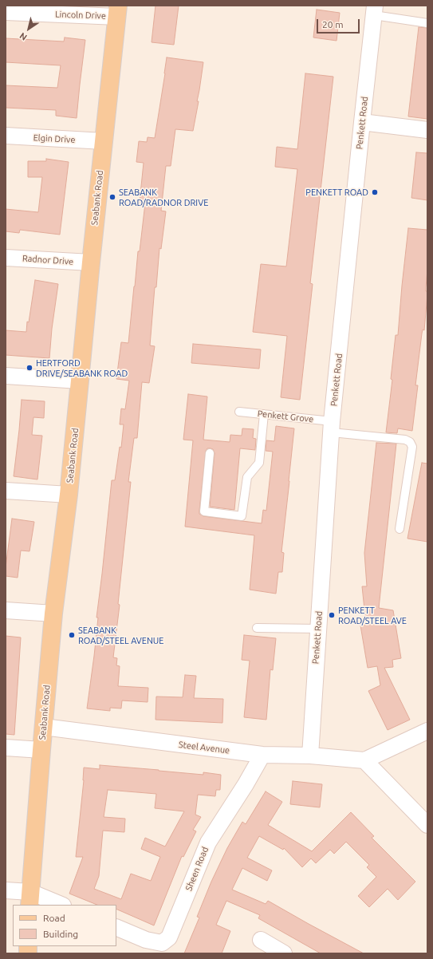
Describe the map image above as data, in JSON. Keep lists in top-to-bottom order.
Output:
{
  "streets": {
    "main road": ["Seabank Road"],
    "street": [
      "Lincoln Drive",
      "Penkett Road",
      "Elgin Drive",
      "Radnor Drive",
      "Steel Avenue",
      "Sheen Road"
    ],
    "lane": ["Penkett Grove"]
  },
  "crossings": [
    ["Lincoln Drive", "Seabank Road"],
    ["Penkett Road", "Penkett Grove"],
    ["Penkett Road", "Steel Avenue"],
    ["Elgin Drive", "Seabank Road"],
    ["Seabank Road", "Radnor Drive"],
    ["Seabank Road", "Steel Avenue"],
    ["Steel Avenue", "Sheen Road"]
  ],
  "places": [
    "PENKETT ROAD",
    "SEABANK ROAD/RADNOR DRIVE",
    "HERTFORD DRIVE/SEABANK ROAD",
    "PENKETT ROAD/STEEL AVE",
    "SEABANK ROAD/STEEL AVENUE"
  ],
  "legend": ["Road", "Building"],
  "scale_bar": "20 m",
  "north": "bottom left"
}
